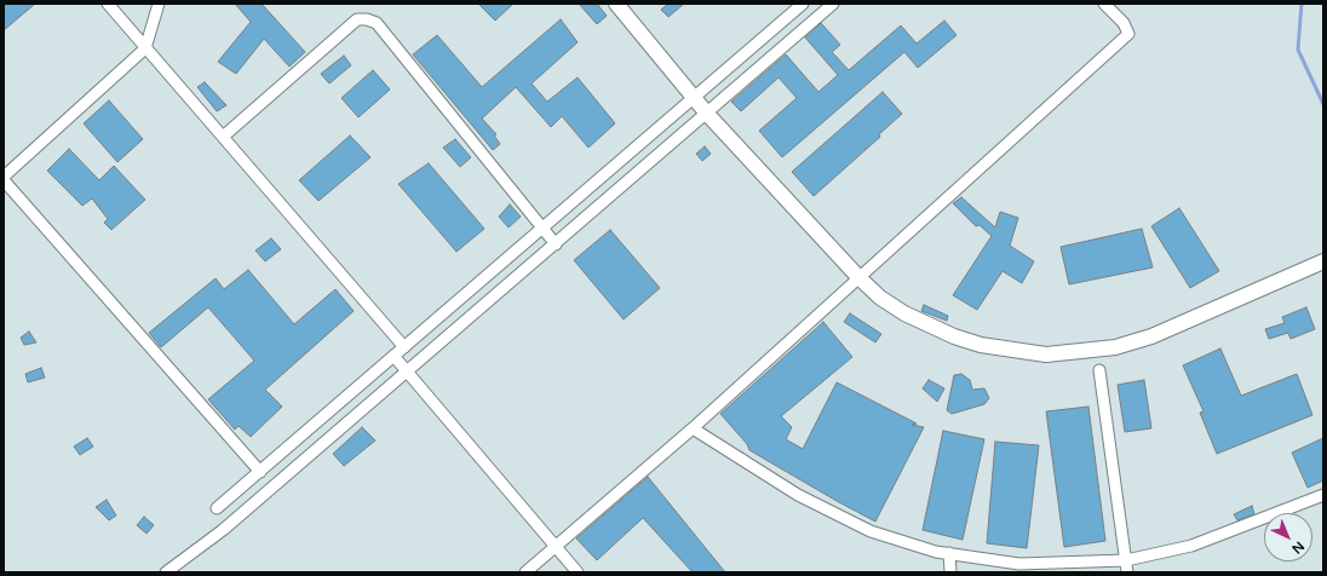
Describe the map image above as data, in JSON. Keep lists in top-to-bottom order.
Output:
{
  "north": "bottom right"
}
